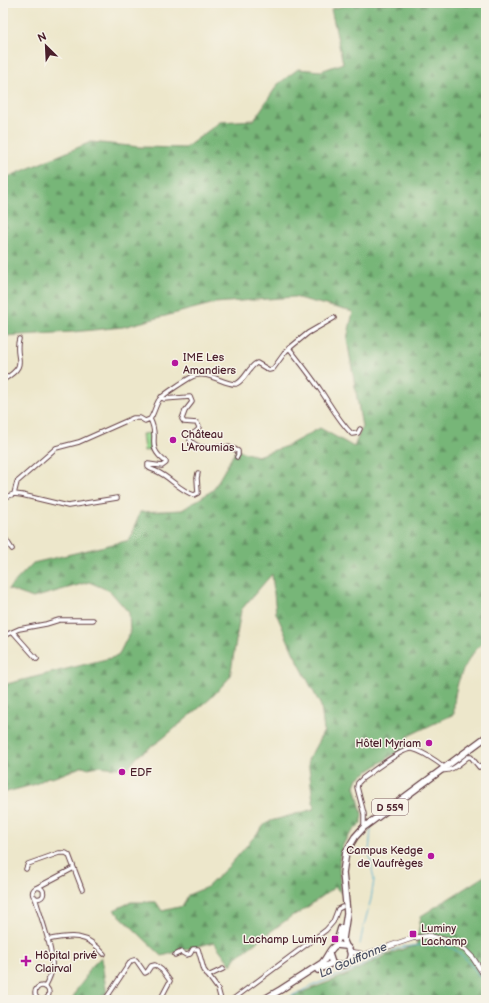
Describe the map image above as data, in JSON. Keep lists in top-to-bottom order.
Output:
{
  "streets": {
    "main road": ["D 559"]
  },
  "water": ["La Gouffonne"],
  "places": {
    "other": [
      "IME Les Amandiers",
      "Château L'Aroumias",
      "Hôtel Myriam",
      "EDF",
      "Campus Kedge de Vaufrèges"
    ],
    "transit": ["Luminy Lachamp", "Lachamp Luminy"],
    "health": ["Hôpital privé Clairval"]
  },
  "north": "top left"
}
